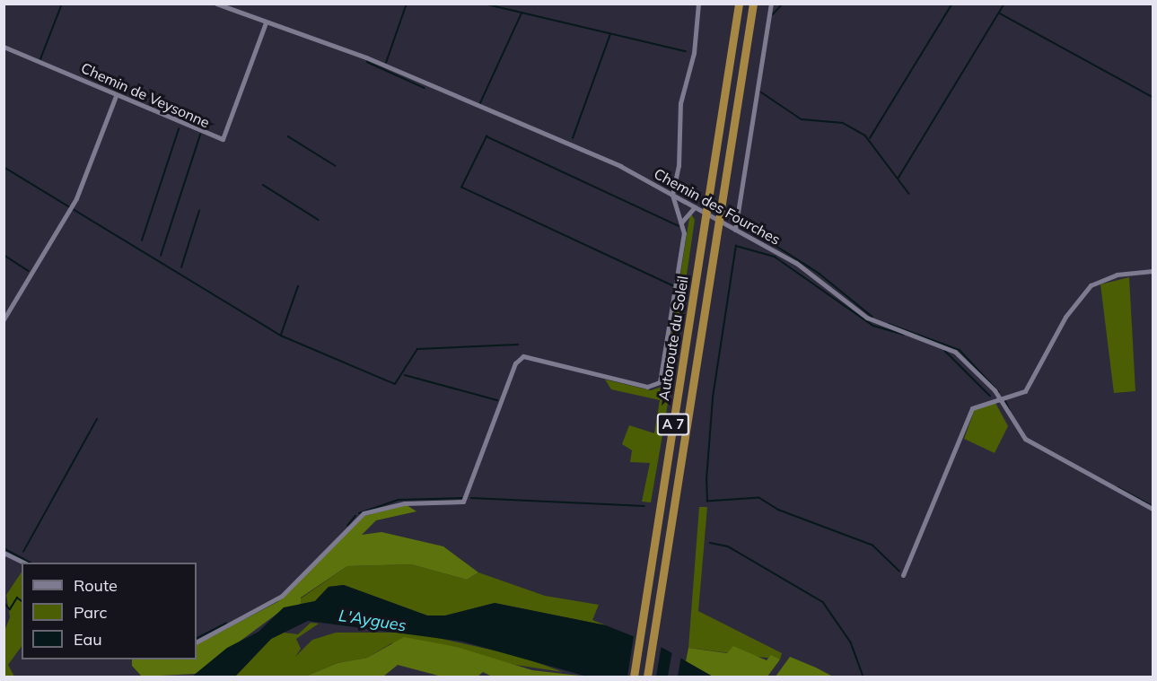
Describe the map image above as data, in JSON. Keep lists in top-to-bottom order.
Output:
{
  "streets": {
    "highway": ["Autoroute du Soleil", "A 7"],
    "street": ["Chemin de Veysonne", "Chemin des Fourches"]
  },
  "crossings": [
    ["Chemin de Veysonne", "Chemin des Fourches"]
  ],
  "water": ["L'Aygues"],
  "legend": ["Route", "Parc", "Eau"]
}
